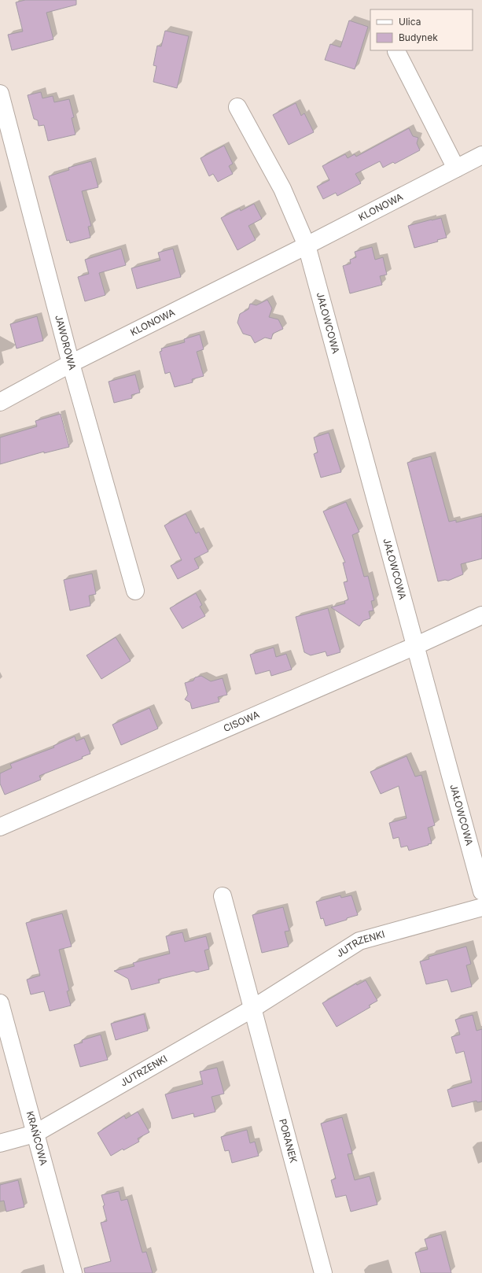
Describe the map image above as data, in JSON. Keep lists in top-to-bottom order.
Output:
{
  "streets": {
    "street": [
      "KLONOWA",
      "JAŁOWCOWA",
      "JAWOROWA",
      "CISOWA",
      "JUTRZENKI",
      "KRAŃCOWA",
      "PORANEK"
    ]
  },
  "crossings": [
    ["KLONOWA", "JAŁOWCOWA"],
    ["KLONOWA", "JAWOROWA"],
    ["JAŁOWCOWA", "CISOWA"],
    ["JUTRZENKI", "KRAŃCOWA"],
    ["JUTRZENKI", "PORANEK"]
  ],
  "legend": ["Ulica", "Budynek"]
}
